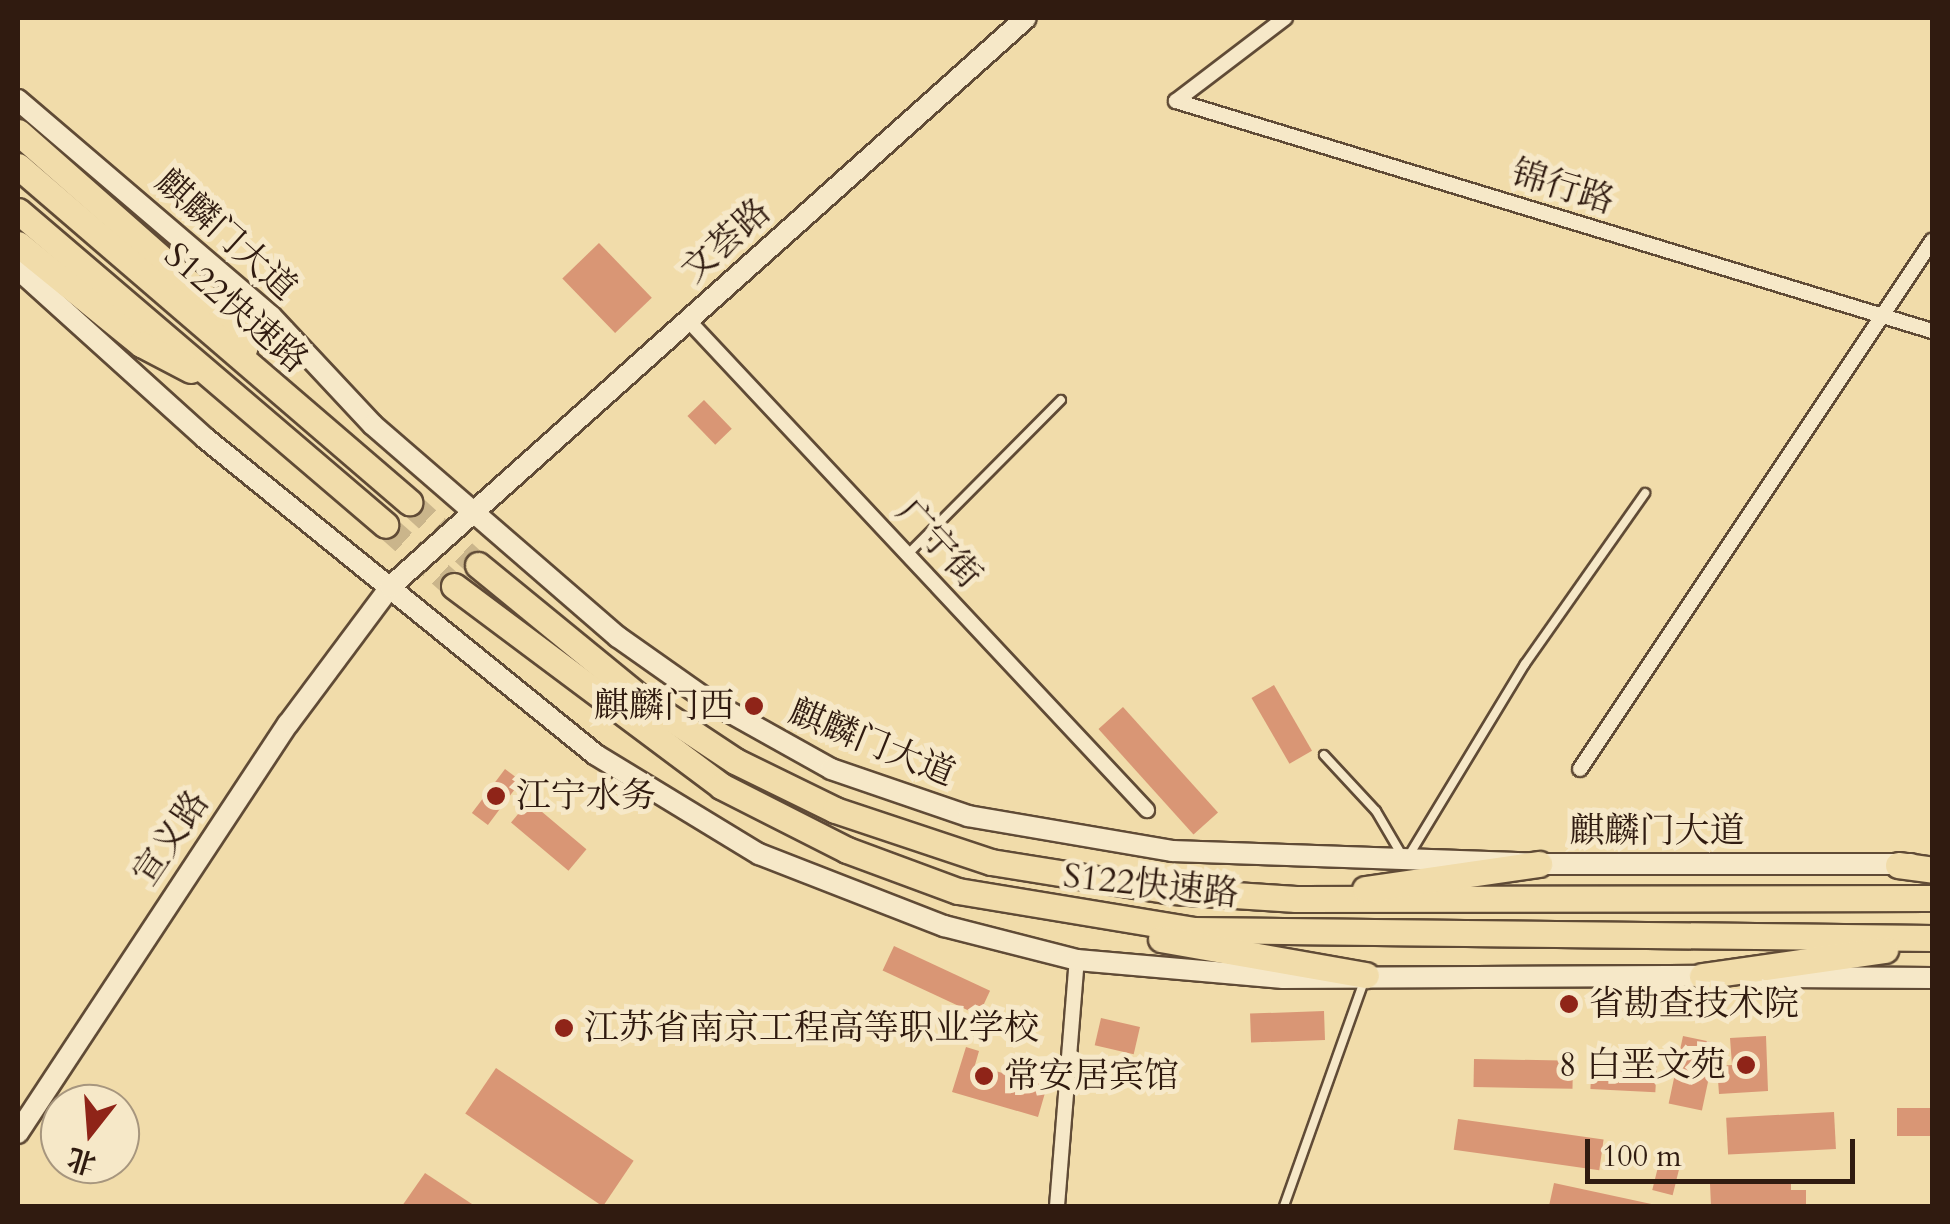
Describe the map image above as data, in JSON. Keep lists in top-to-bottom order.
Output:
{
  "streets": {
    "highway": ["S122快速路"],
    "street": [
      "锦行路",
      "麒麟门大道",
      "文荟路",
      "广宁街",
      "宣义路"
    ]
  },
  "crossings": [
    ["麒麟门大道", "文荟路"],
    ["文荟路", "广宁街"],
    ["文荟路", "宣义路"]
  ],
  "places": [
    "麒麟门西",
    "江宁水务",
    "省勘查技术院",
    "江苏省南京工程高等职业学校",
    "8 白垩文苑",
    "常安居宾馆"
  ],
  "scale_bar": "100 m",
  "north": "bottom"
}
